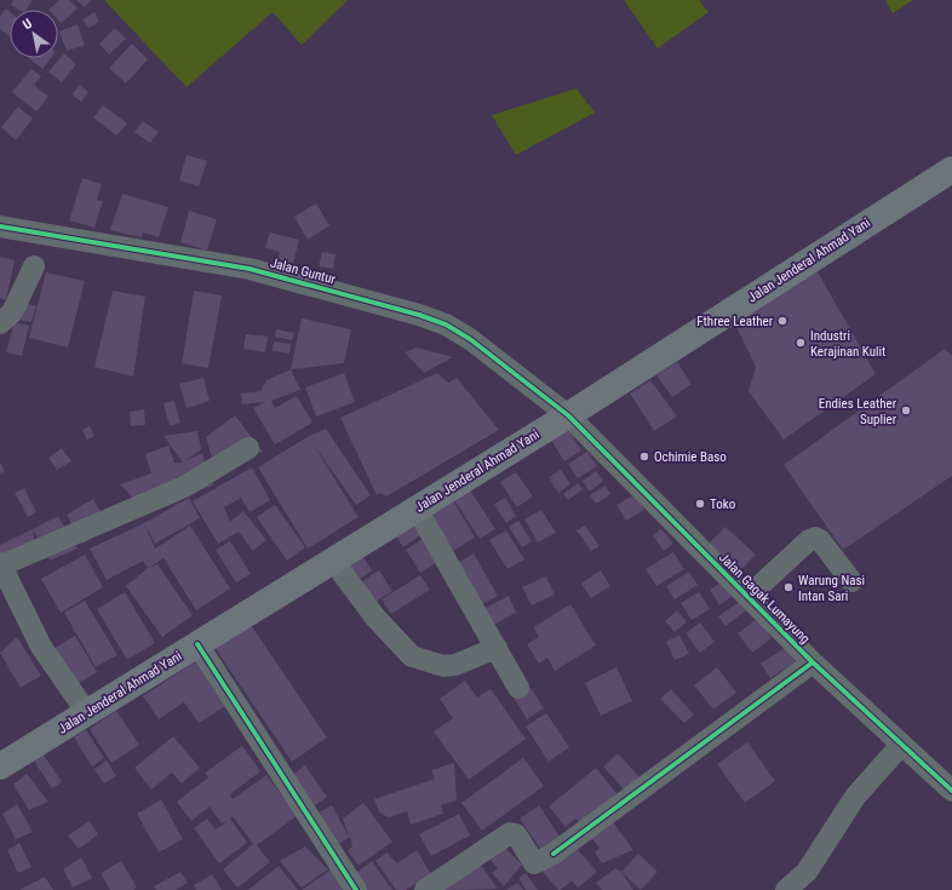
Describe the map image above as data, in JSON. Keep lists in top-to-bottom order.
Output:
{
  "streets": {
    "main road": ["Jalan Jenderal Ahmad Yani"],
    "street": ["Jalan Guntur", "Jalan Gagak Lumayung"]
  },
  "crossings": [
    ["Jalan Jenderal Ahmad Yani", "Jalan Guntur"],
    ["Jalan Jenderal Ahmad Yani", "Jalan Gagak Lumayung"],
    ["Jalan Guntur", "Jalan Gagak Lumayung"]
  ],
  "places": [
    "Fthree Leather",
    "Industri Kerajinan Kulit",
    "Endies Leather Suplier",
    "Ochimie Baso",
    "Toko",
    "Warung Nasi Intan Sari"
  ],
  "north": "top left"
}
